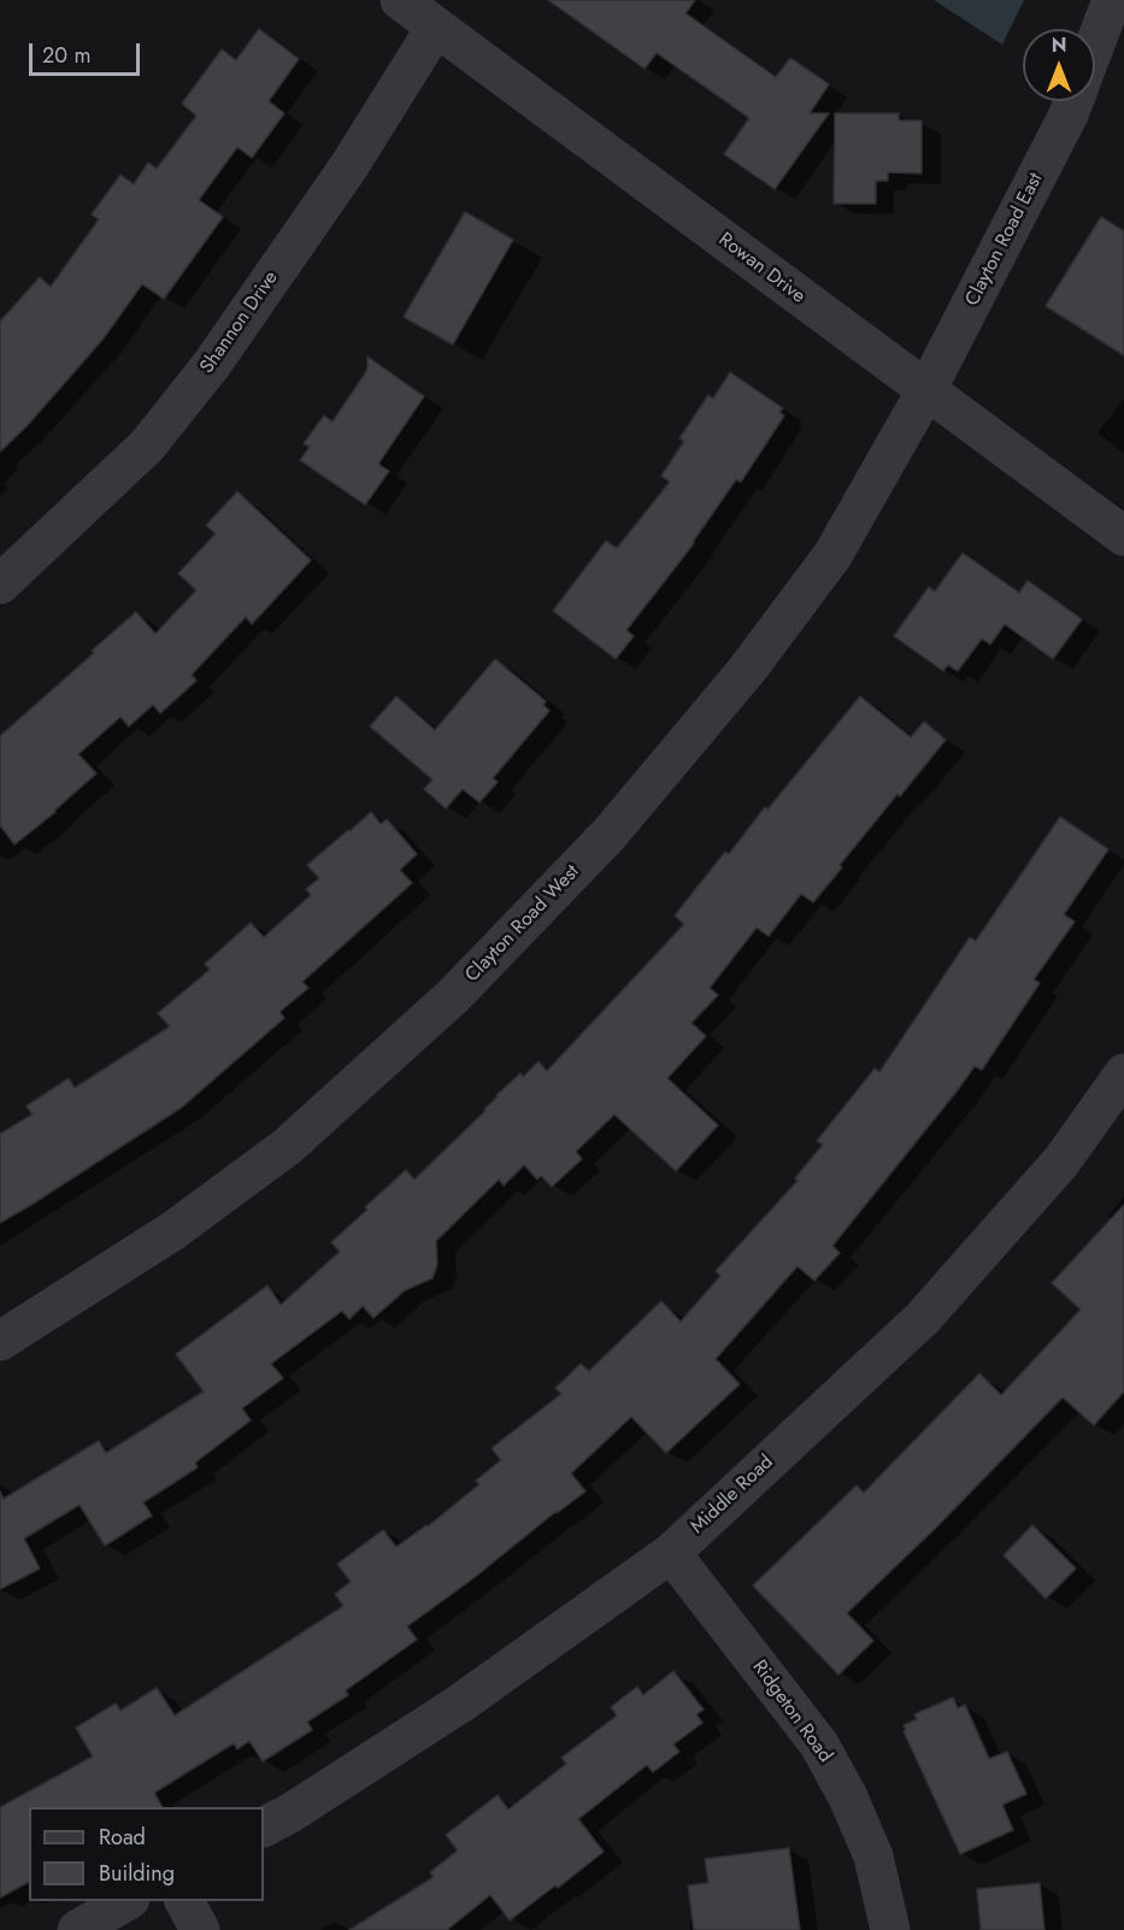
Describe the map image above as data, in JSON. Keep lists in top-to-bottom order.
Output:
{
  "streets": {
    "street": [
      "Clayton Road East",
      "Rowan Drive",
      "Shannon Drive",
      "Clayton Road West",
      "Middle Road",
      "Ridgeton Road"
    ]
  },
  "crossings": [
    ["Clayton Road East", "Rowan Drive"],
    ["Clayton Road East", "Clayton Road West"],
    ["Rowan Drive", "Shannon Drive"],
    ["Rowan Drive", "Clayton Road West"],
    ["Middle Road", "Ridgeton Road"]
  ],
  "legend": ["Road", "Building"],
  "scale_bar": "20 m",
  "north": "top"
}
